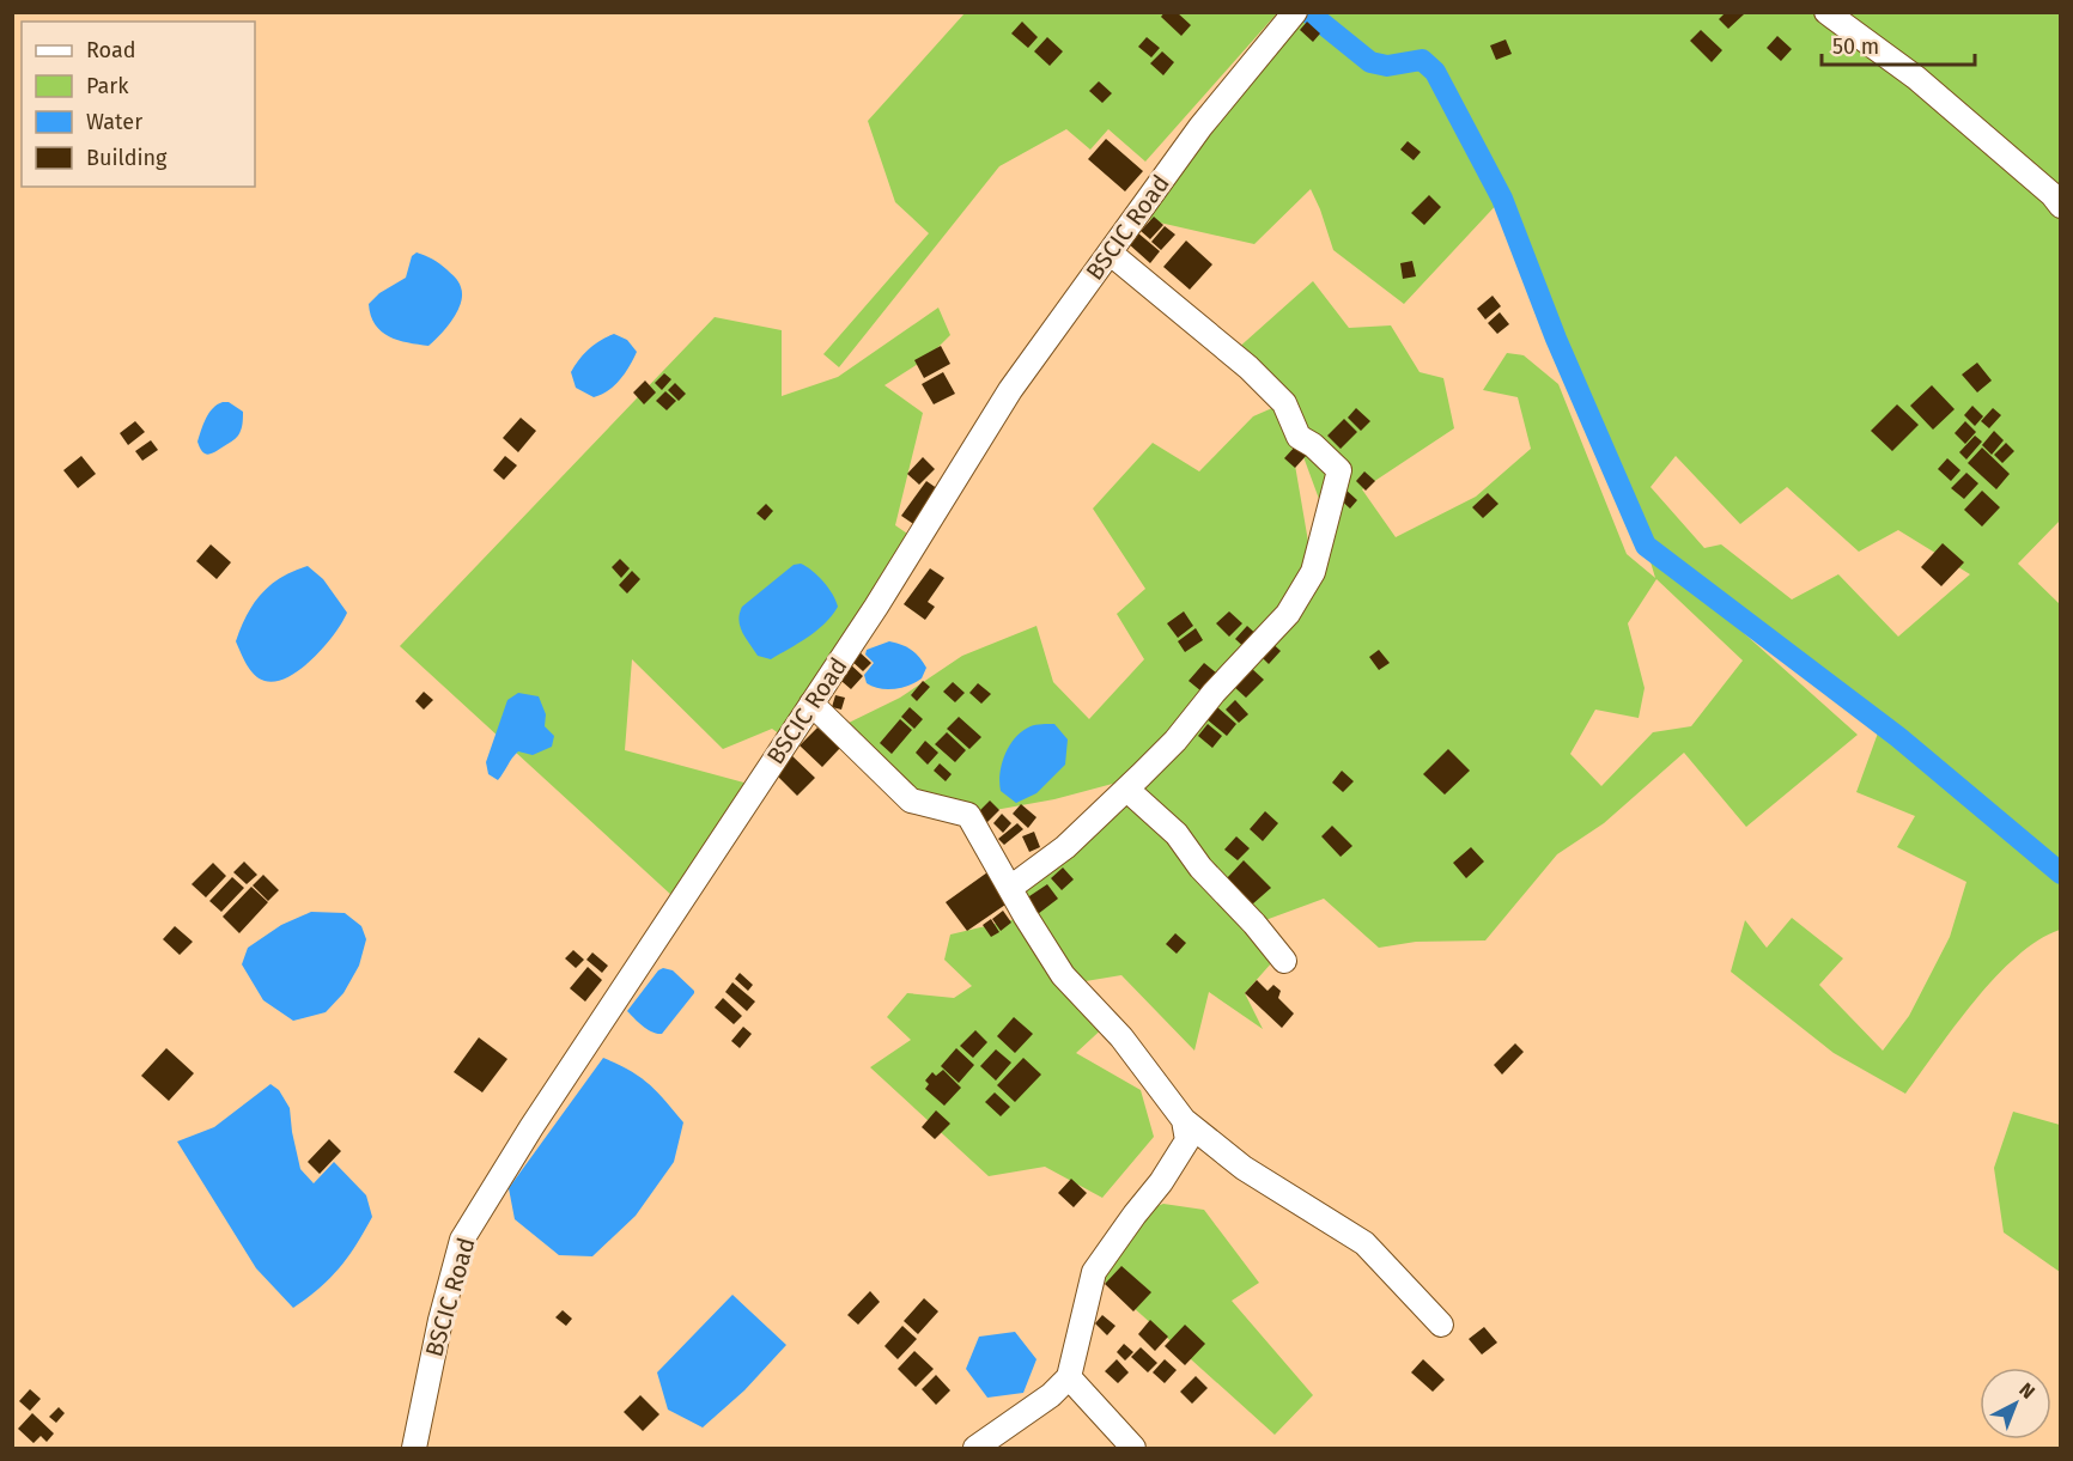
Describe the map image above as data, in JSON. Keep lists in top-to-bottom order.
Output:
{
  "streets": {
    "street": ["BSCIC Road"]
  },
  "legend": [
    "Road",
    "Park",
    "Water",
    "Building"
  ],
  "scale_bar": "50 m",
  "north": "top right"
}
